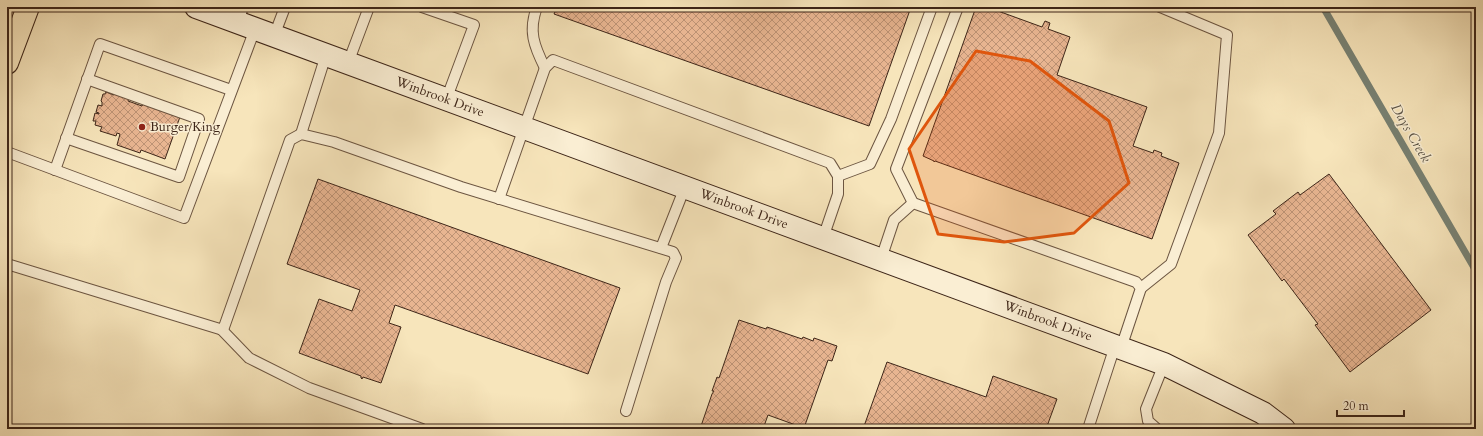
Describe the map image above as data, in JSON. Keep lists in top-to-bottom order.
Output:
{
  "streets": {
    "street": ["Winbrook Drive"]
  },
  "water": ["Days Creek"],
  "places": ["Burger King"],
  "scale_bar": "20 m"
}
